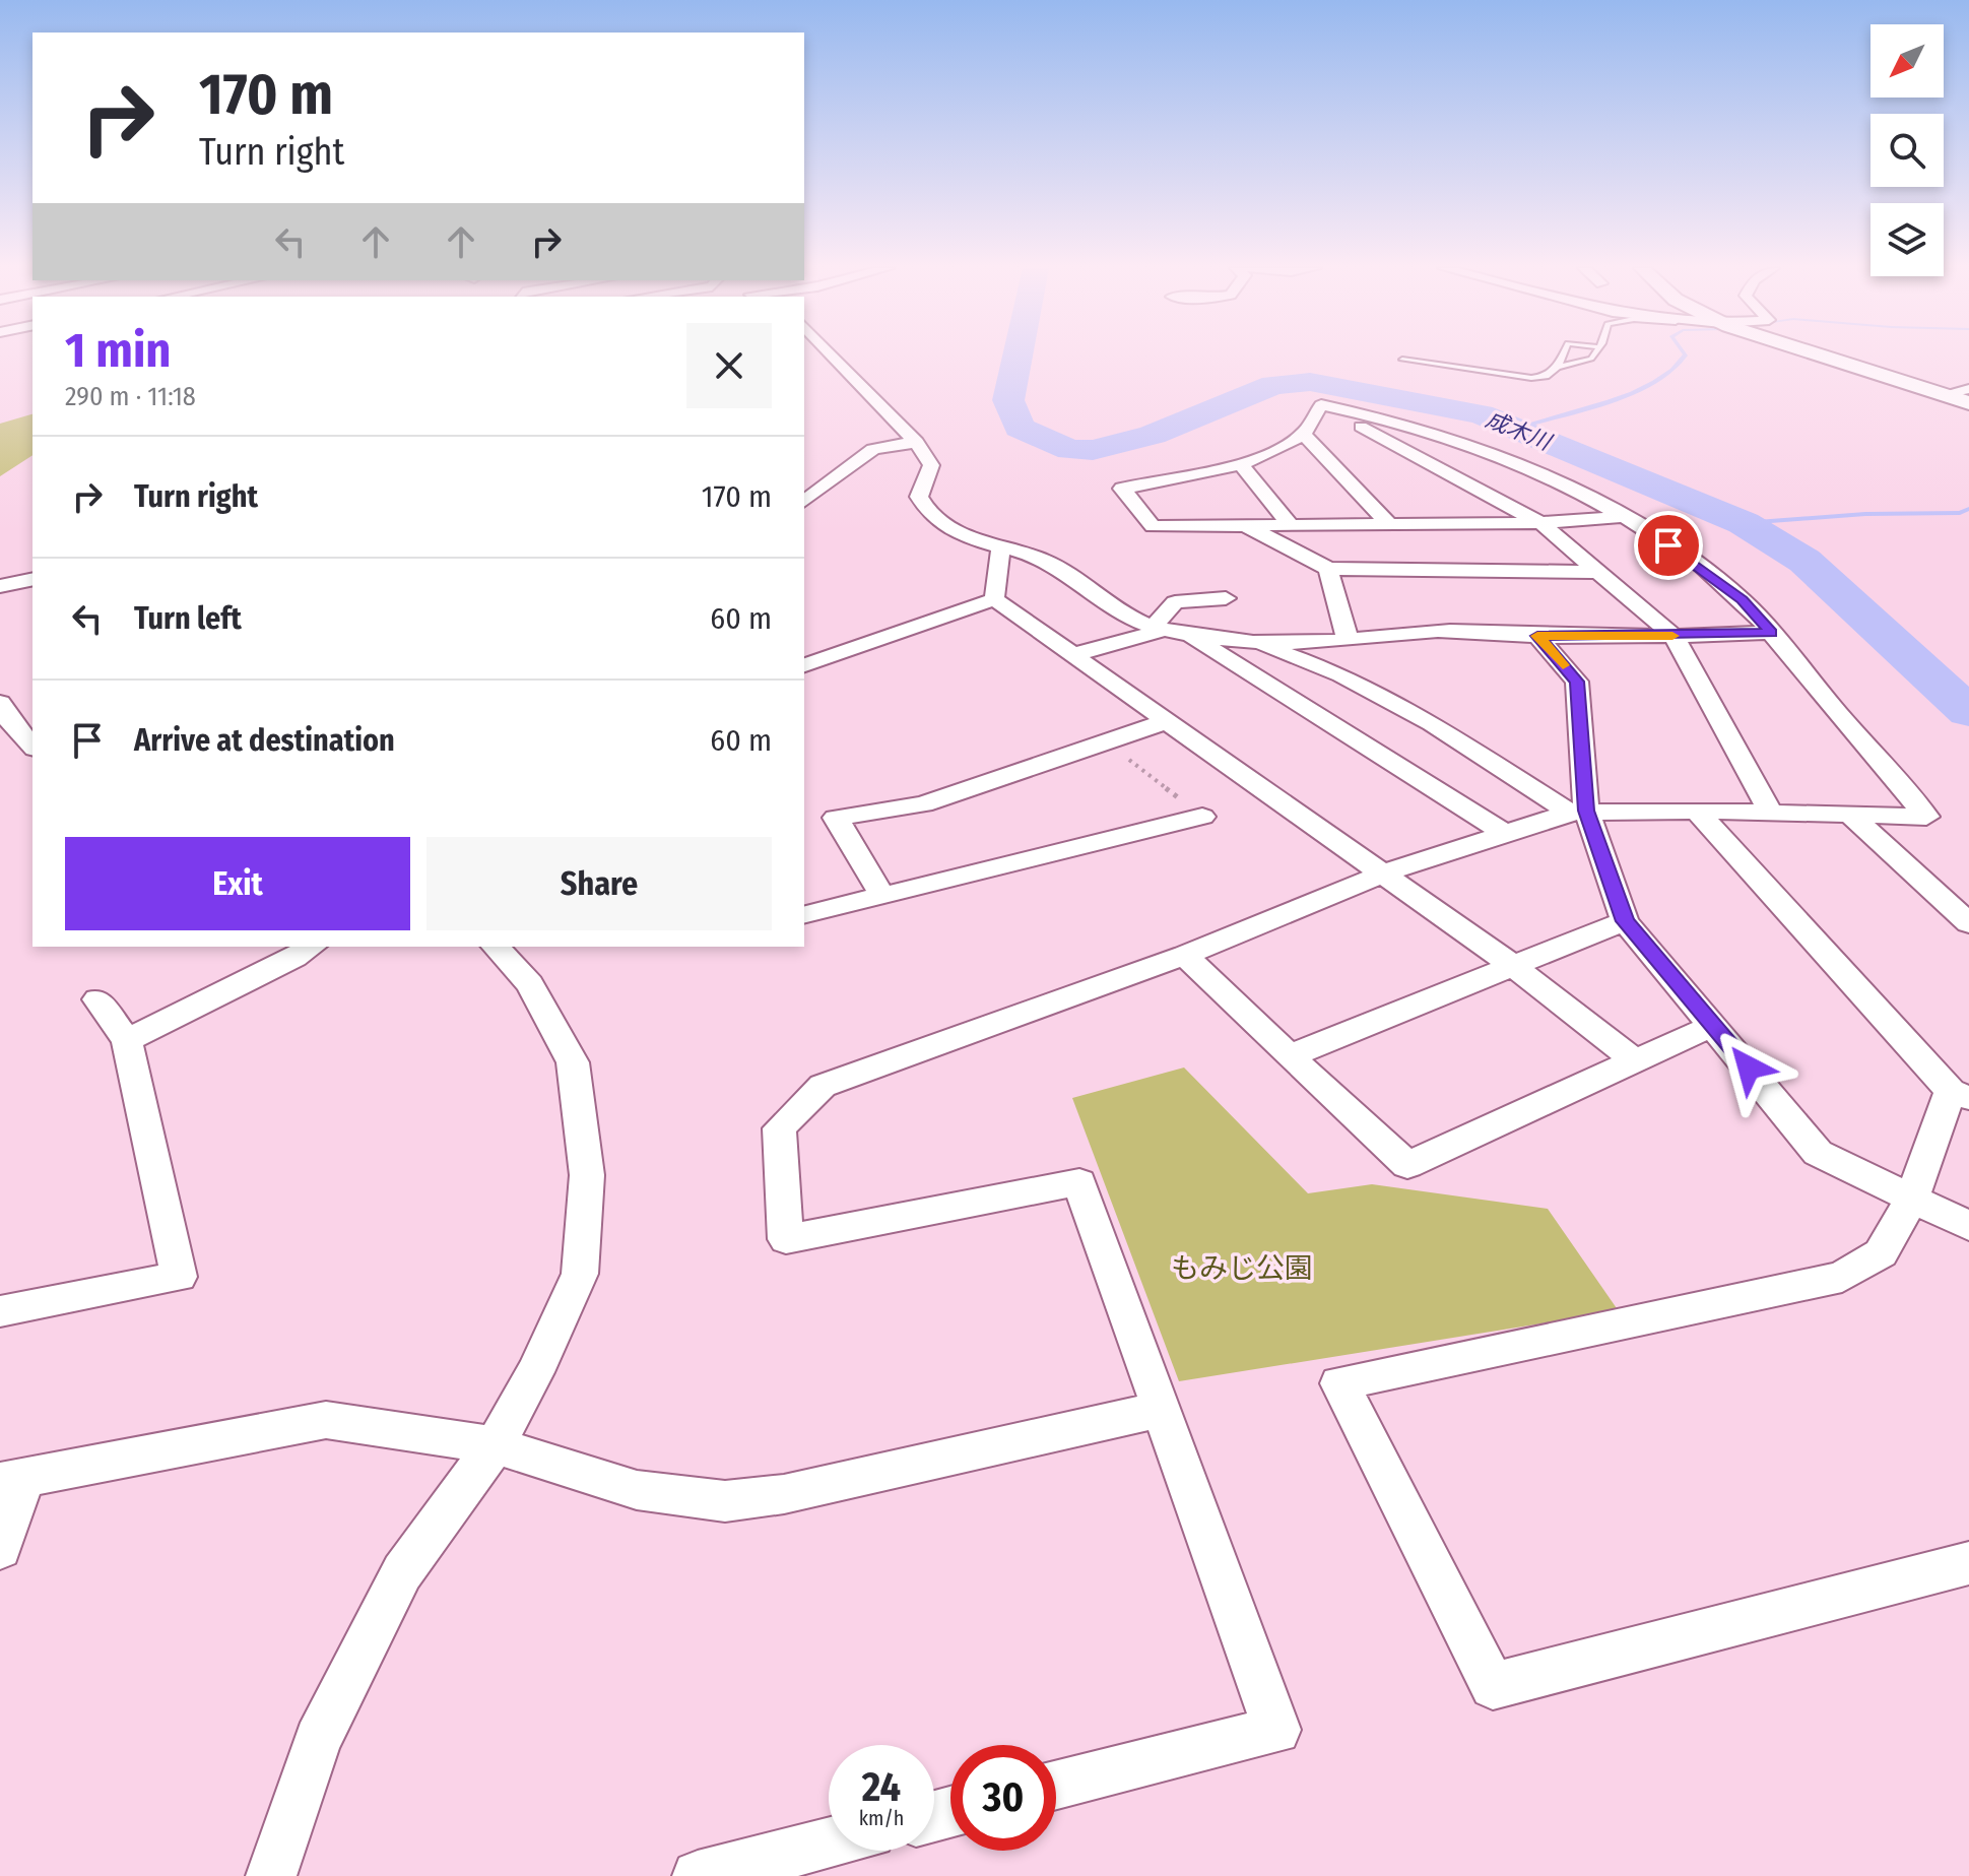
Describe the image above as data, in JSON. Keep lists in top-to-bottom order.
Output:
{
  "water": ["成木川"],
  "parks": ["もみじ公園"],
  "north": "bottom left",
  "page": {
    "turn": ["170 m", "Turn right"],
    "heading": ["1 min", "290 m · 11:18"],
    "list": [
      {
        "name": "Turn right",
        "value": "170 m"
      },
      {
        "name": "Turn left",
        "value": "60 m"
      },
      {
        "name": "Arrive at destination",
        "value": "60 m"
      }
    ],
    "buttons": ["Exit", "Share"],
    "speed": "24 km/h",
    "limit": "30"
  }
}
